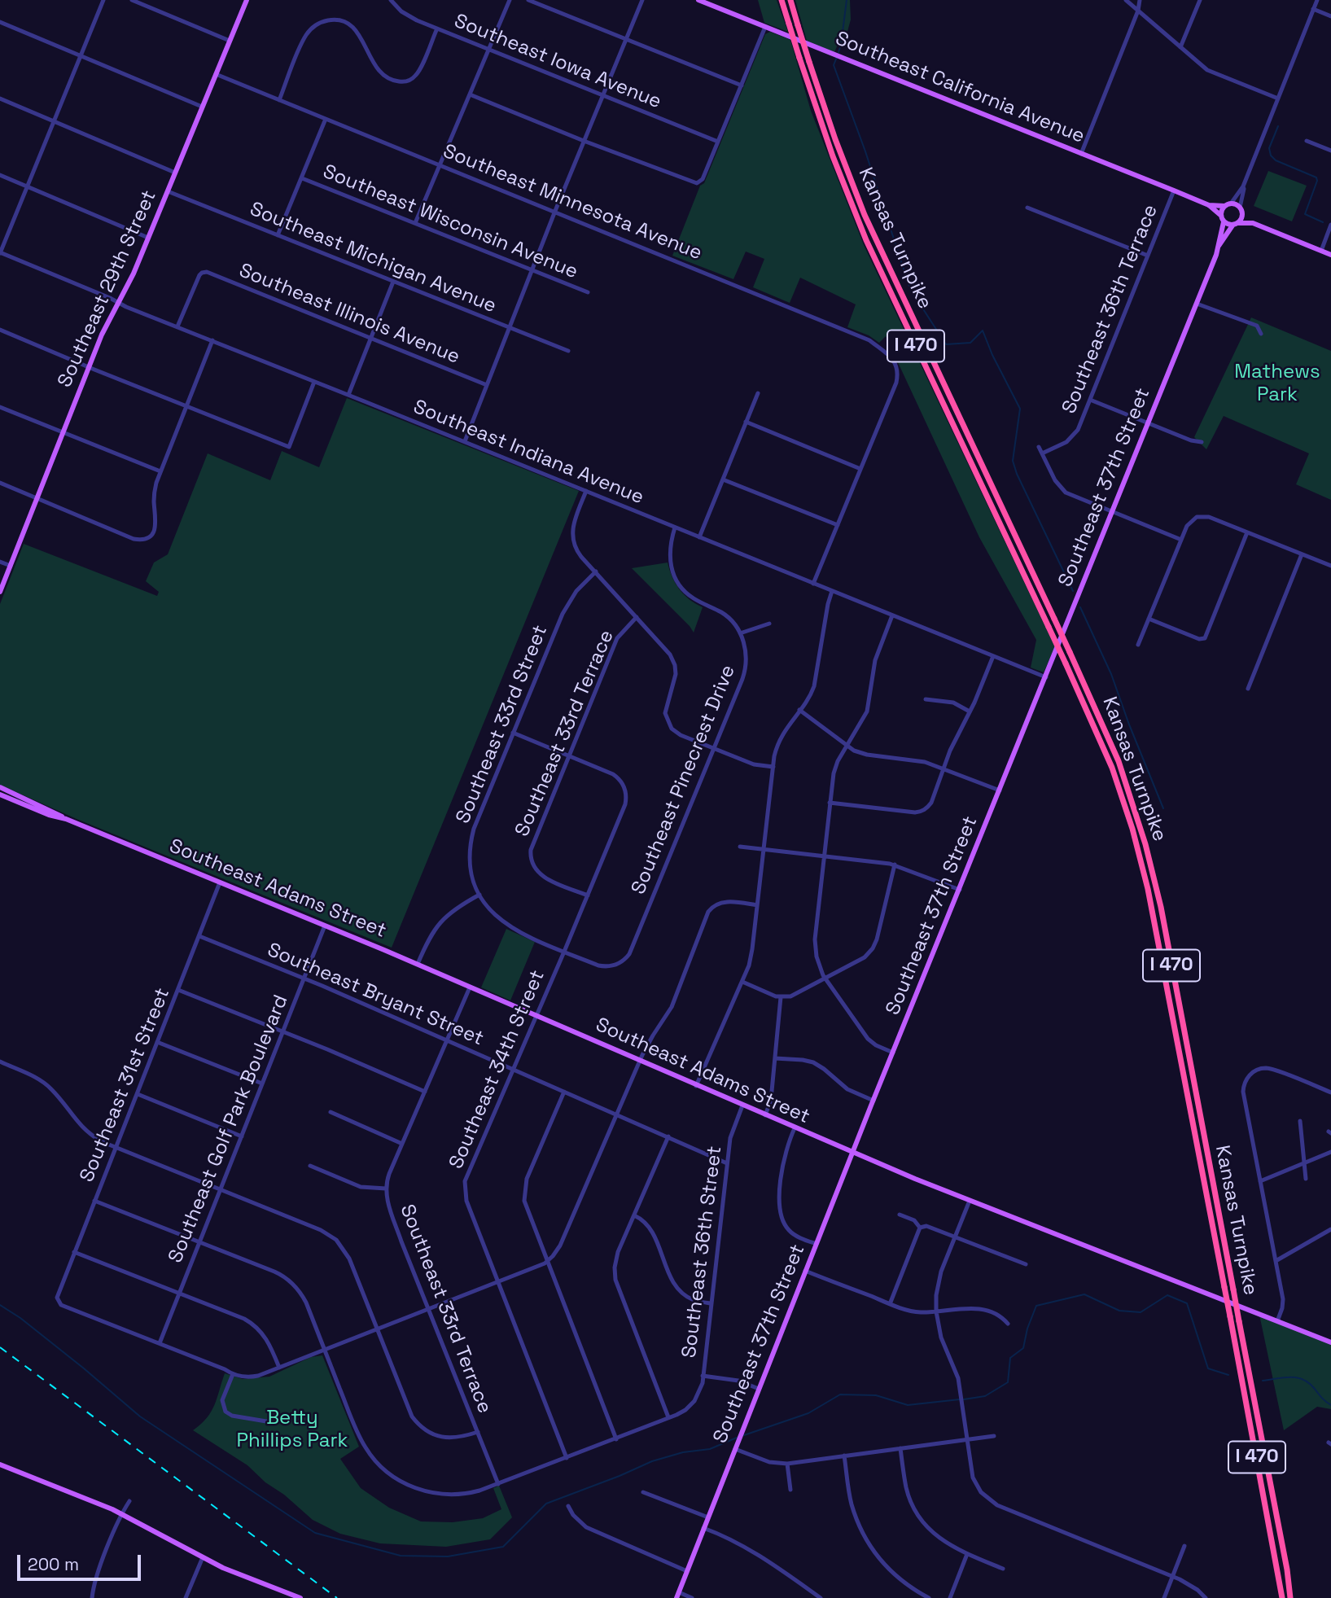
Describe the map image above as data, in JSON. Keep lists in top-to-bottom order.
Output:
{
  "streets": {
    "highway": ["Kansas Turnpike", "I 470"],
    "main road": [
      "Southeast California Avenue",
      "Southeast 29th Street",
      "Southeast 37th Street",
      "Southeast Adams Street"
    ],
    "street": [
      "Southeast Iowa Avenue",
      "Southeast Minnesota Avenue",
      "Southeast Wisconsin Avenue",
      "Southeast Michigan Avenue",
      "Southeast 36th Terrace",
      "Southeast Illinois Avenue",
      "Southeast Indiana Avenue",
      "Southeast 33rd Street",
      "Southeast 33rd Terrace",
      "Southeast Pinecrest Drive",
      "Southeast Bryant Street",
      "Southeast 34th Street",
      "Southeast 31st Street",
      "Southeast Golf Park Boulevard",
      "Southeast 36th Street"
    ]
  },
  "crossings": [
    ["Southeast California Avenue", "Southeast 36th Terrace"],
    ["Southeast California Avenue", "Southeast 37th Street"],
    ["Southeast Minnesota Avenue", "Southeast 29th Street"],
    ["Southeast Michigan Avenue", "Southeast 29th Street"],
    ["Southeast 29th Street", "Southeast Indiana Avenue"],
    ["Southeast Illinois Avenue", "Southeast Indiana Avenue"],
    ["Southeast Indiana Avenue", "Southeast 37th Street"],
    ["Southeast 37th Street", "Southeast Adams Street"],
    ["Southeast 33rd Terrace", "Southeast Adams Street"],
    ["Southeast 33rd Terrace", "Southeast Bryant Street"],
    ["Southeast 33rd Terrace", "Southeast 34th Street"],
    ["Southeast Pinecrest Drive", "Southeast 34th Street"],
    ["Southeast Adams Street", "Southeast 34th Street"],
    ["Southeast Adams Street", "Southeast 31st Street"],
    ["Southeast Adams Street", "Southeast Golf Park Boulevard"],
    ["Southeast Adams Street", "Southeast 36th Street"],
    ["Southeast Bryant Street", "Southeast 34th Street"],
    ["Southeast Bryant Street", "Southeast 31st Street"],
    ["Southeast Bryant Street", "Southeast Golf Park Boulevard"],
    ["Southeast Bryant Street", "Southeast 36th Street"],
    ["Southeast 31st Street", "Southeast Golf Park Boulevard"]
  ],
  "parks": ["Mathews Park", "Betty Phillips Park"],
  "scale_bar": "200 m"
}
